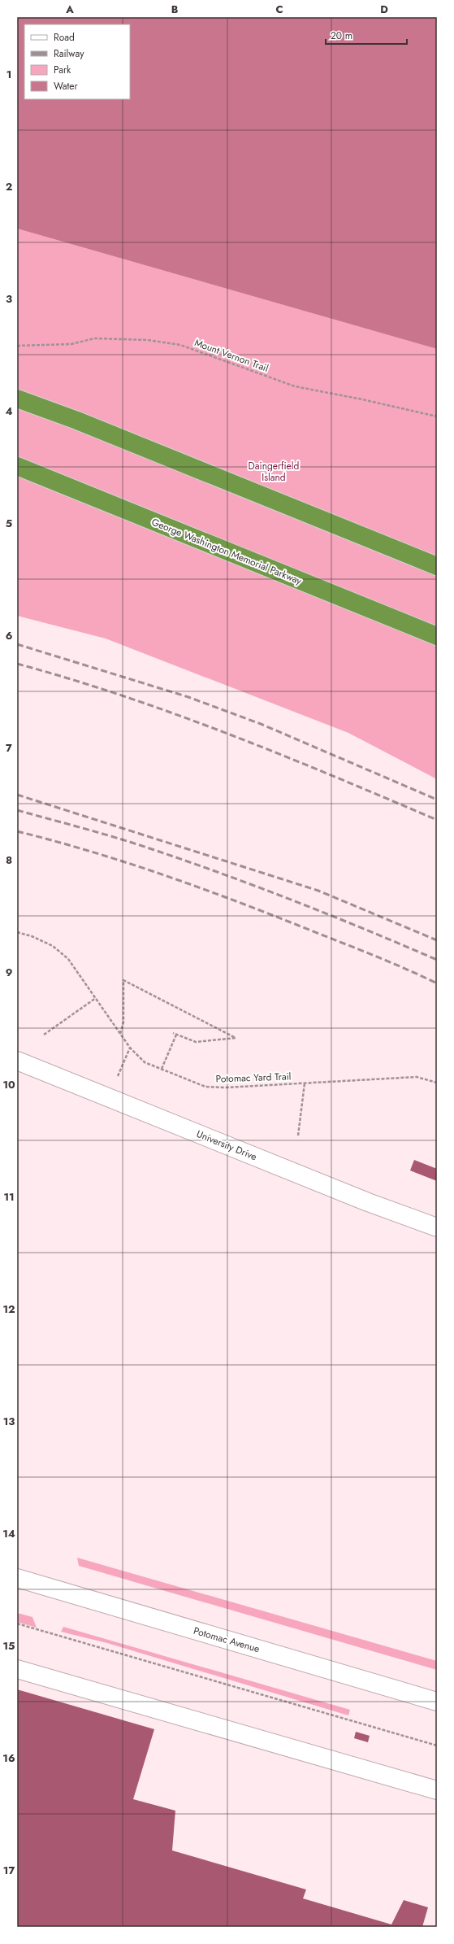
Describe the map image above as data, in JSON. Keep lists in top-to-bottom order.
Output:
{
  "streets": {
    "highway": ["George Washington Memorial Parkway"],
    "street": ["University Drive", "Potomac Avenue"],
    "path": ["Mount Vernon Trail", "Potomac Yard Trail"]
  },
  "parks": ["Daingerfield Island"],
  "legend": [
    "Road",
    "Railway",
    "Park",
    "Water"
  ],
  "scale_bar": "20 m",
  "grid": {
    "columns": [
      "A",
      "B",
      "C",
      "D"
    ],
    "rows": [
      "1",
      "2",
      "3",
      "4",
      "5",
      "6",
      "7",
      "8",
      "9",
      "10",
      "11",
      "12",
      "13",
      "14",
      "15",
      "16",
      "17"
    ]
  }
}
